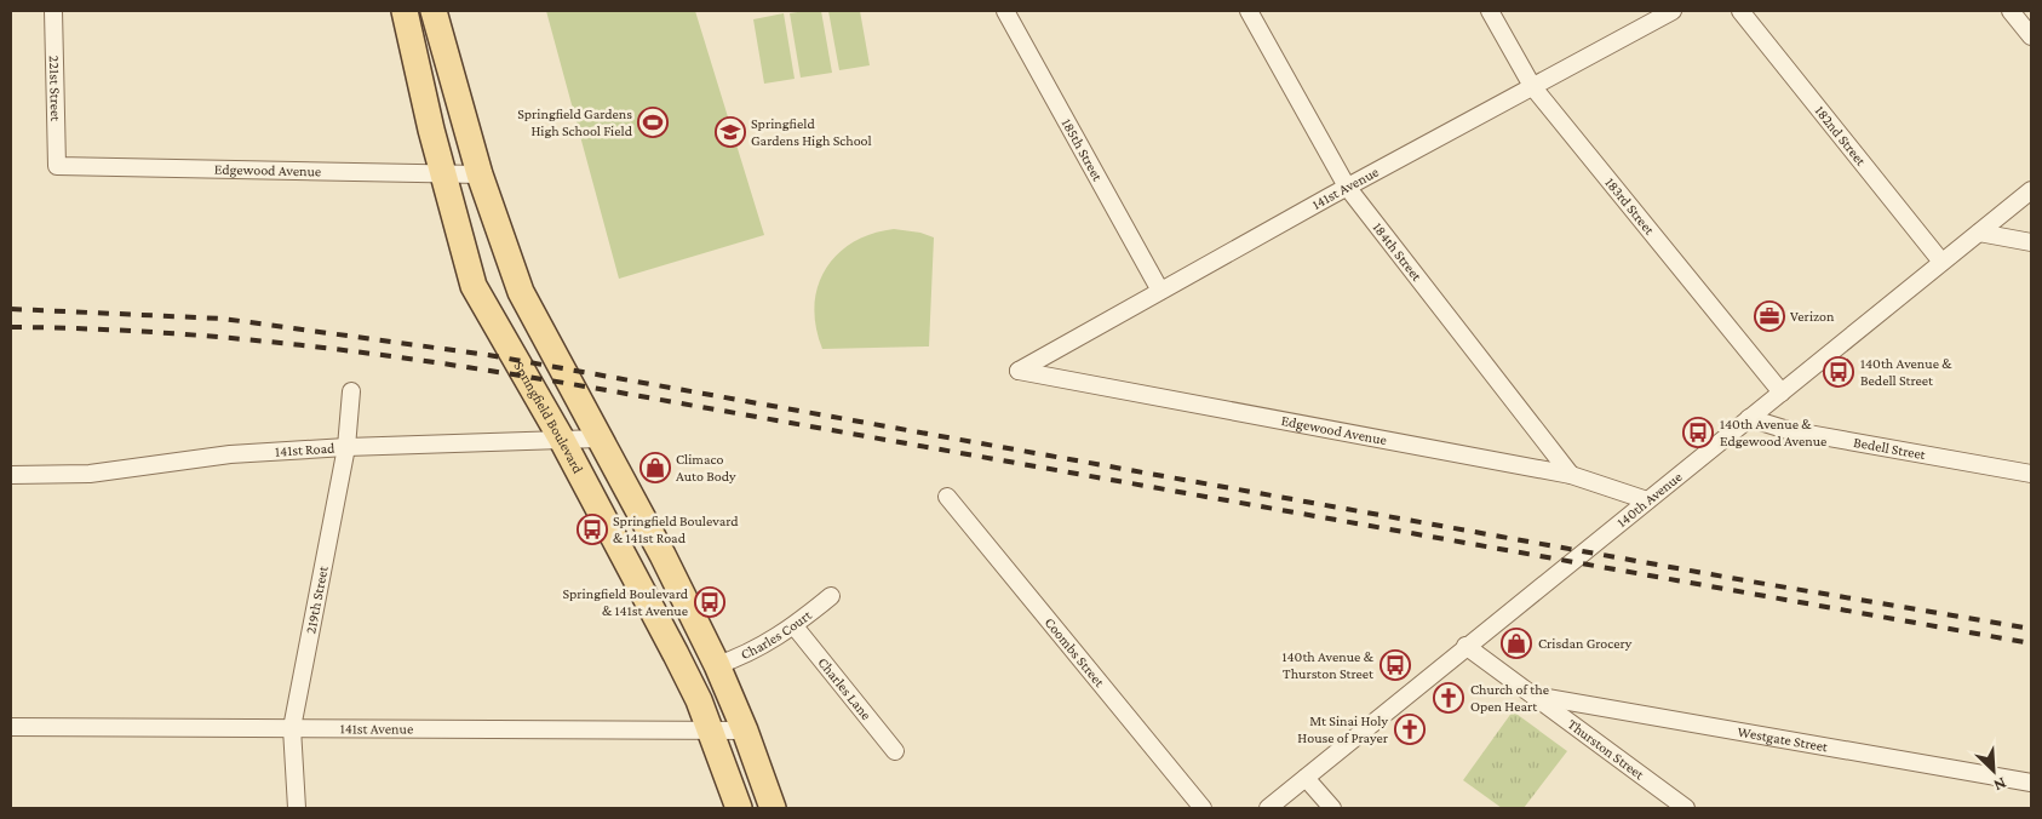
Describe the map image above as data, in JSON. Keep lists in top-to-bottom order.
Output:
{
  "streets": {
    "main road": ["Springfield Boulevard"],
    "street": [
      "221st Street",
      "182nd Street",
      "185th Street",
      "Edgewood Avenue",
      "141st Avenue",
      "183rd Street",
      "184th Street",
      "Bedell Street",
      "141st Road",
      "140th Avenue",
      "219th Street",
      "Charles Court",
      "Coombs Street",
      "Charles Lane",
      "Westgate Street",
      "Thurston Street"
    ]
  },
  "crossings": [
    ["221st Street", "Edgewood Avenue"],
    ["182nd Street", "140th Avenue"],
    ["185th Street", "141st Avenue"],
    ["Edgewood Avenue", "141st Avenue"],
    ["Edgewood Avenue", "184th Street"],
    ["Edgewood Avenue", "Springfield Boulevard"],
    ["Edgewood Avenue", "140th Avenue"],
    ["141st Avenue", "183rd Street"],
    ["141st Avenue", "184th Street"],
    ["141st Avenue", "Springfield Boulevard"],
    ["141st Avenue", "219th Street"],
    ["183rd Street", "140th Avenue"],
    ["Springfield Boulevard", "141st Road"],
    ["Bedell Street", "140th Avenue"],
    ["141st Road", "219th Street"],
    ["140th Avenue", "Thurston Street"],
    ["Charles Court", "Charles Lane"],
    ["Westgate Street", "Thurston Street"]
  ],
  "places": {
    "sports": ["Springfield Gardens High School Field"],
    "school or university": ["Springfield Gardens High School"],
    "office": ["Verizon"],
    "bus stop": [
      "140th Avenue & Bedell Street",
      "140th Avenue & Edgewood Avenue",
      "Springfield Boulevard & 141st Road",
      "Springfield Boulevard & 141st Avenue",
      "140th Avenue & Thurston Street"
    ],
    "shop": ["Climaco Auto Body", "Crisdan Grocery"],
    "church": ["Church of the Open Heart", "Mt Sinai Holy House of Prayer"]
  },
  "north": "bottom right"
}
